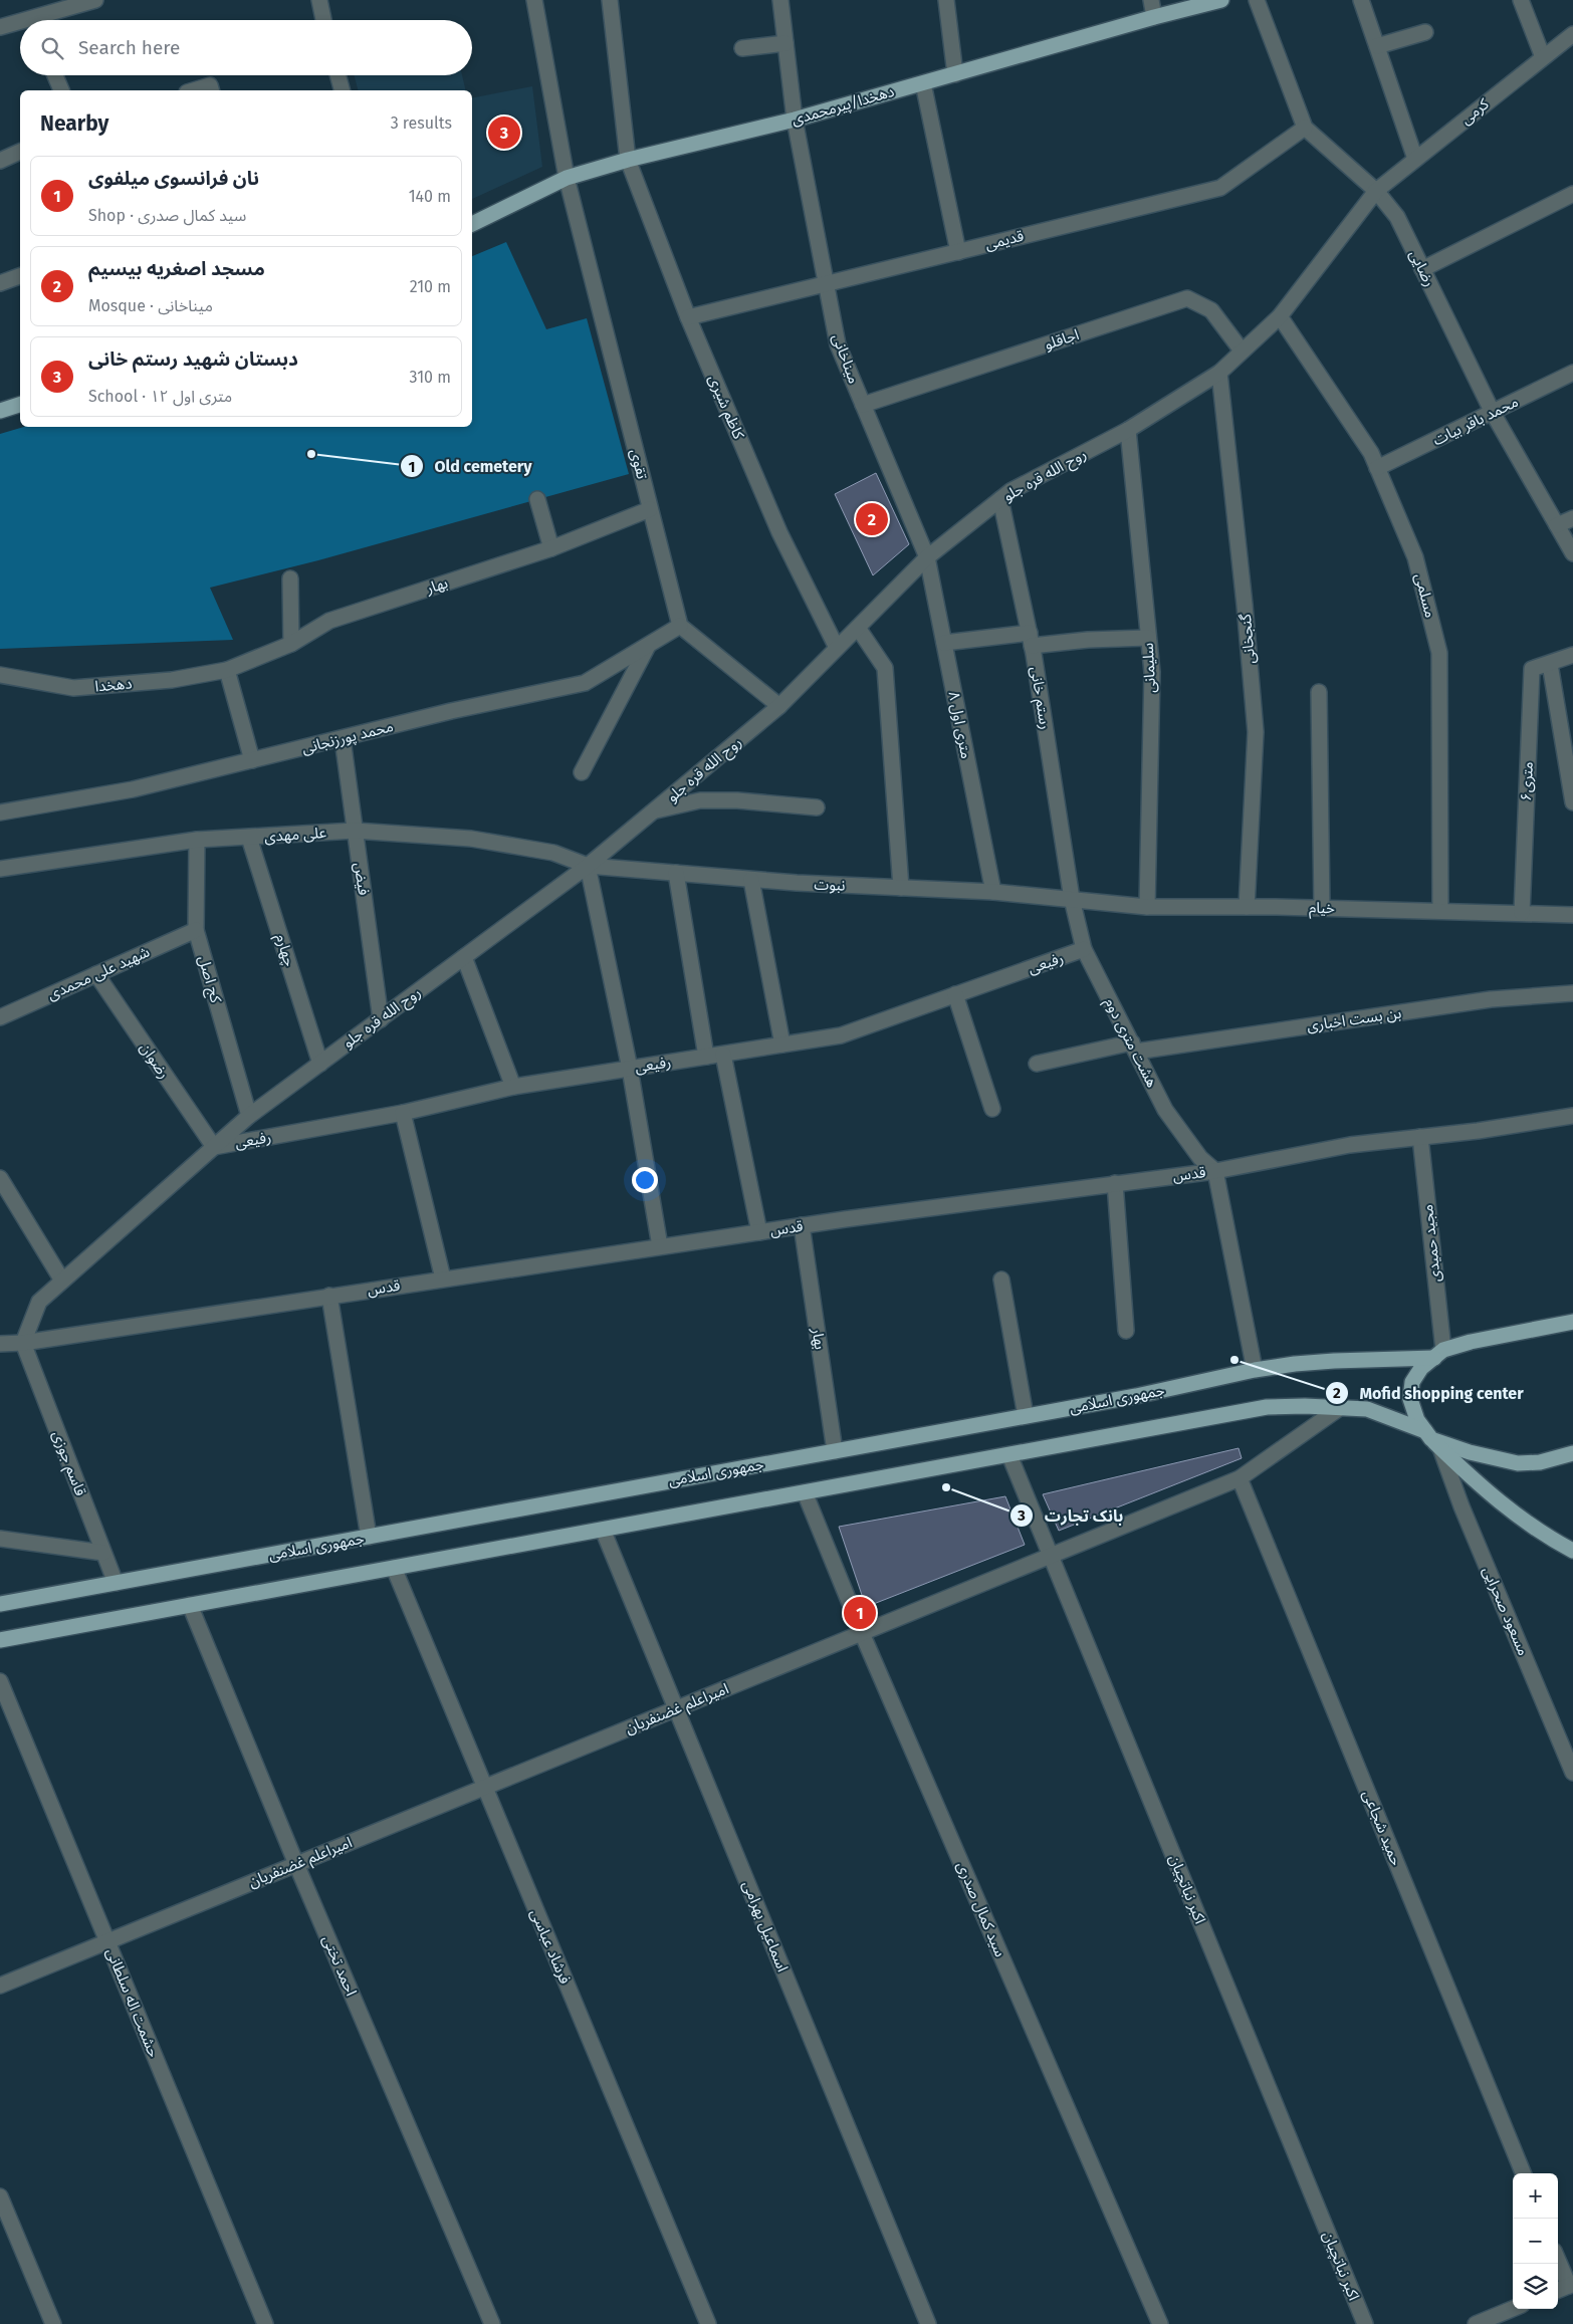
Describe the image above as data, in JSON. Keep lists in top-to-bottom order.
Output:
{
  "streets": {
    "main road": ["دهخدا/پیرمحمدی", "جمهوری اسلامی"],
    "street": [
      "کرمی",
      "قدیمی",
      "رضایی",
      "اجاقلو",
      "میناخانی",
      "کاظم شیری",
      "محمد باقر بیات",
      "تقوی",
      "روح الله قره جلو",
      "بهار",
      "مسلمی",
      "گنجخانی",
      "سلیمانی",
      "دهخدا",
      "رستم خانی",
      "۸ متری اول",
      "محمد پورزنجانی",
      "۶متری",
      "علی مهدی",
      "فیض",
      "نبوت",
      "خیام",
      "چهارم",
      "رفیعی",
      "شهید علی محمدی",
      "کج اصل",
      "بن بست اخباری",
      "هشت متری دوم",
      "رضوان",
      "قدس",
      "مجید حمیدی",
      "قاسم جوزی",
      "مسعود صحرایی",
      "امیراعلم غضنفریان",
      "حمید شجاعی",
      "اکبر نباتچیان",
      "سید کمال صدری",
      "اسماعیل بهرامی",
      "فرشاد عباسی",
      "احمد تختی",
      "حشمت اله سلطانی"
    ]
  },
  "crossings": [
    ["دهخدا/پیرمحمدی", "میناخانی"],
    ["دهخدا/پیرمحمدی", "کاظم شیری"],
    ["دهخدا/پیرمحمدی", "تقوی"],
    ["کرمی", "رضایی"],
    ["کرمی", "روح الله قره جلو"],
    ["قدیمی", "رضایی"],
    ["قدیمی", "میناخانی"],
    ["قدیمی", "کاظم شیری"],
    ["رضایی", "محمد باقر بیات"],
    ["رضایی", "روح الله قره جلو"],
    ["اجاقلو", "میناخانی"],
    ["اجاقلو", "روح الله قره جلو"],
    ["میناخانی", "روح الله قره جلو"],
    ["میناخانی", "۸ متری اول"],
    ["کاظم شیری", "روح الله قره جلو"],
    ["محمد باقر بیات", "مسلمی"],
    ["تقوی", "بهار"],
    ["تقوی", "محمد پورزنجانی"],
    ["روح الله قره جلو", "مسلمی"],
    ["روح الله قره جلو", "گنجخانی"],
    ["روح الله قره جلو", "سلیمانی"],
    ["روح الله قره جلو", "رستم خانی"],
    ["روح الله قره جلو", "۸ متری اول"],
    ["روح الله قره جلو", "علی مهدی"],
    ["روح الله قره جلو", "فیض"],
    ["روح الله قره جلو", "نبوت"],
    ["روح الله قره جلو", "چهارم"],
    ["روح الله قره جلو", "رفیعی"],
    ["روح الله قره جلو", "کج اصل"],
    ["روح الله قره جلو", "رضوان"],
    ["روح الله قره جلو", "قدس"],
    ["روح الله قره جلو", "قاسم جوزی"],
    ["بهار", "دهخدا"],
    ["بهار", "قدس"],
    ["بهار", "جمهوری اسلامی"],
    ["مسلمی", "خیام"],
    ["گنجخانی", "خیام"],
    ["سلیمانی", "خیام"],
    ["رستم خانی", "نبوت"],
    ["رستم خانی", "خیام"],
    ["رستم خانی", "هشت متری دوم"],
    ["۸ متری اول", "نبوت"],
    ["محمد پورزنجانی", "فیض"],
    ["۶متری", "خیام"],
    ["علی مهدی", "فیض"],
    ["علی مهدی", "نبوت"],
    ["علی مهدی", "چهارم"],
    ["علی مهدی", "کج اصل"],
    ["نبوت", "خیام"],
    ["نبوت", "هشت متری دوم"],
    ["خیام", "هشت متری دوم"],
    ["رفیعی", "هشت متری دوم"],
    ["رفیعی", "رضوان"],
    ["شهید علی محمدی", "کج اصل"],
    ["شهید علی محمدی", "رضوان"],
    ["بن بست اخباری", "هشت متری دوم"],
    ["هشت متری دوم", "قدس"],
    ["قدس", "مجید حمیدی"],
    ["قدس", "قاسم جوزی"],
    ["مجید حمیدی", "جمهوری اسلامی"],
    ["جمهوری اسلامی", "قاسم جوزی"],
    ["امیراعلم غضنفریان", "حمید شجاعی"],
    ["امیراعلم غضنفریان", "اکبر نباتچیان"],
    ["امیراعلم غضنفریان", "سید کمال صدری"],
    ["امیراعلم غضنفریان", "اسماعیل بهرامی"],
    ["امیراعلم غضنفریان", "فرشاد عباسی"],
    ["امیراعلم غضنفریان", "احمد تختی"],
    ["امیراعلم غضنفریان", "حشمت اله سلطانی"]
  ],
  "places": ["Old cemetery", "Mofid shopping center", "بانک تجارت"],
  "page": {
    "search": "Search here",
    "heading": ["Nearby", "3 results"],
    "pins": ["3", "2", "1"],
    "list": [
      {
        "mark": "1",
        "name": "نان فرانسوی میلفوی",
        "note": "Shop · سید کمال صدری",
        "value": "140 m"
      },
      {
        "mark": "2",
        "name": "مسجد اصغریه بیسیم",
        "note": "Mosque · میناخانی",
        "value": "210 m"
      },
      {
        "mark": "3",
        "name": "دبستان شهید رستم خانی",
        "note": "School · ۱۲ متری اول",
        "value": "310 m"
      }
    ],
    "map_buttons": ["+", "−"]
  }
}
